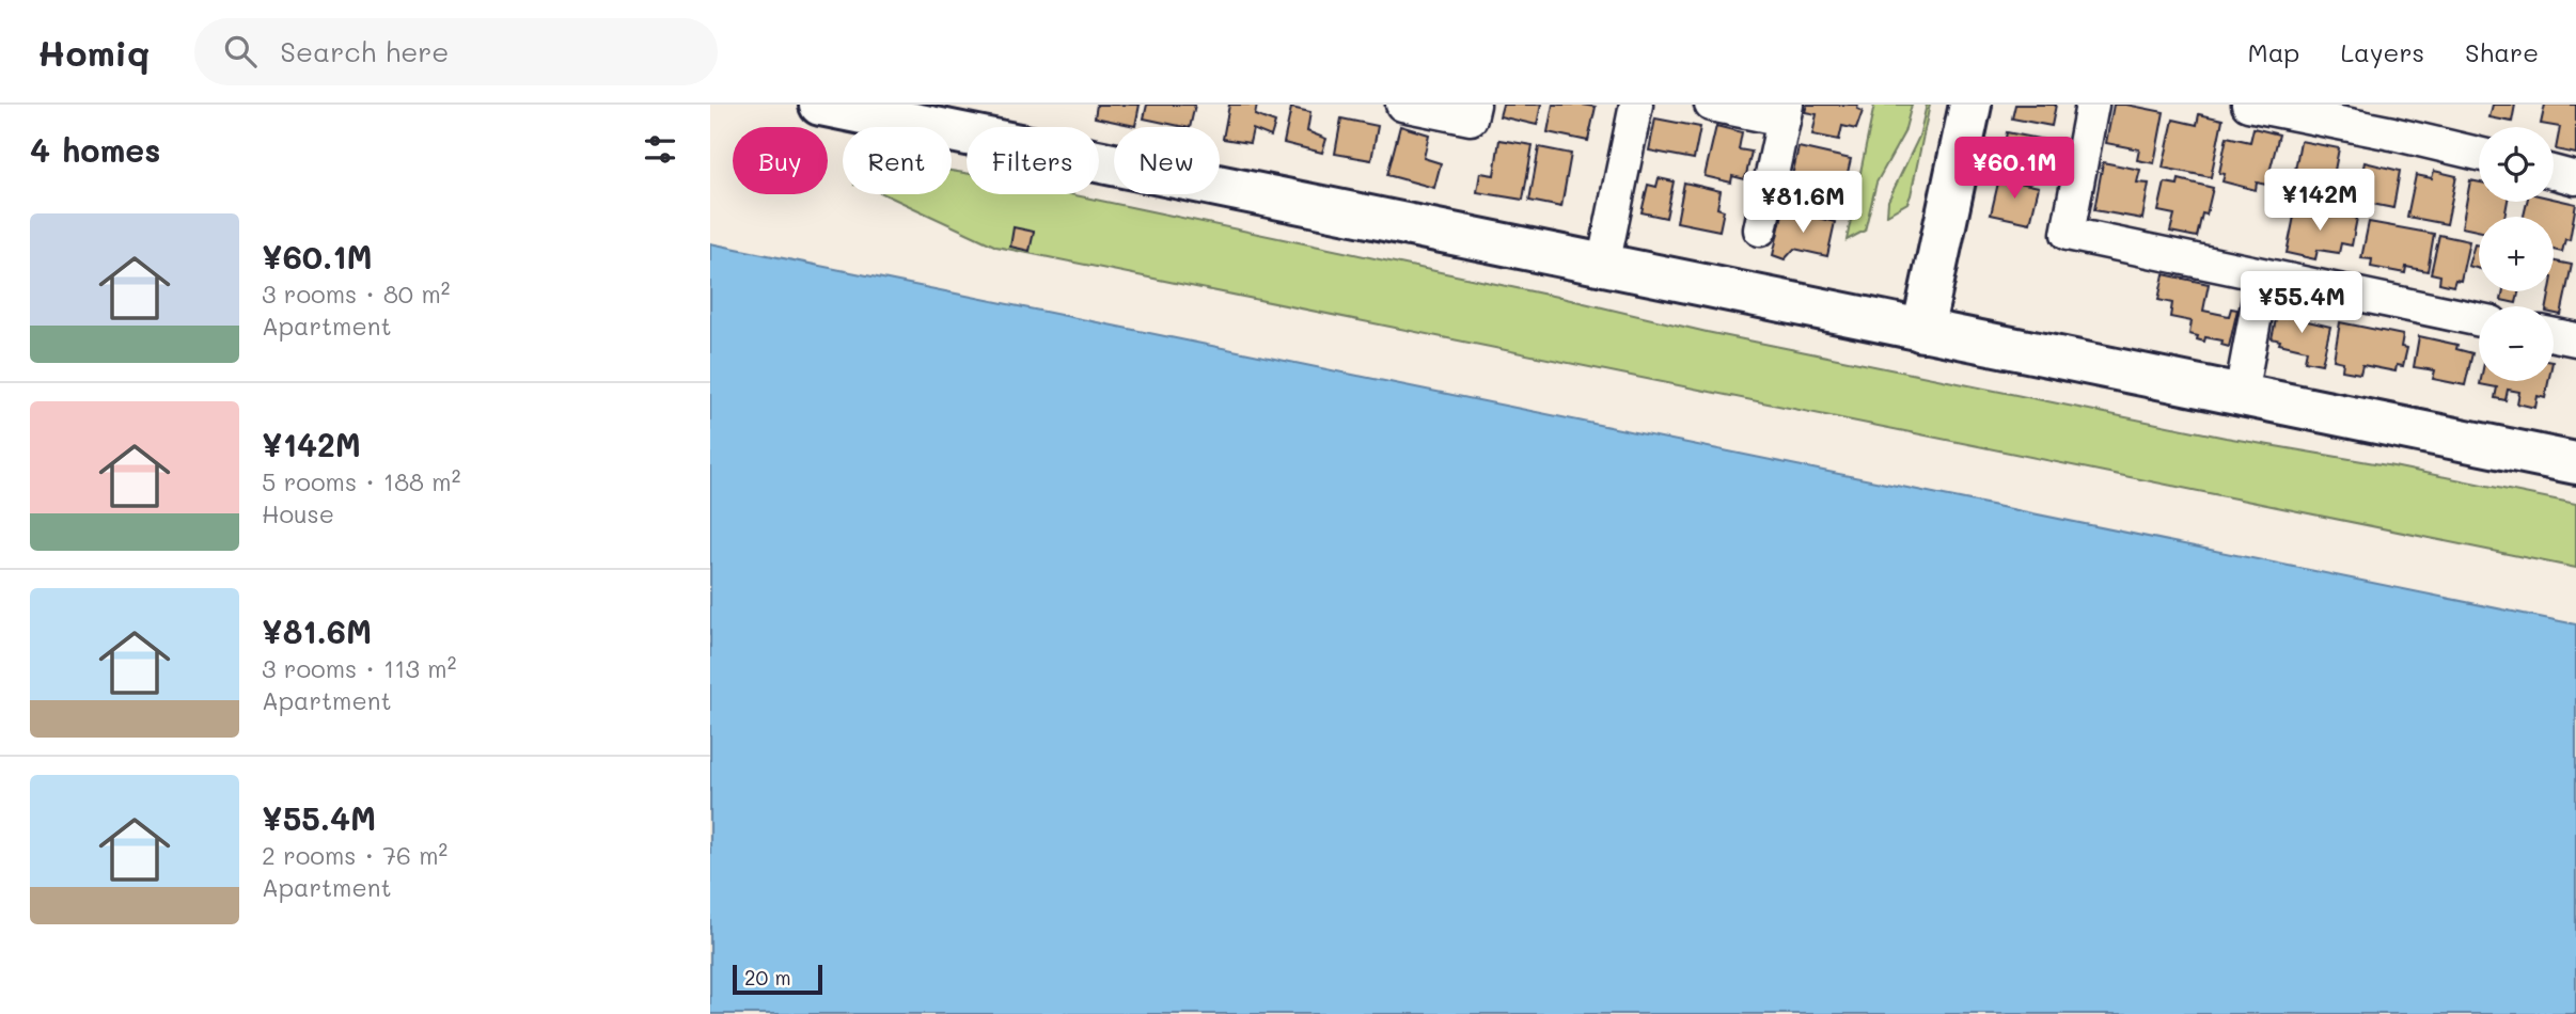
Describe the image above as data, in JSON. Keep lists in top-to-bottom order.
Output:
{
  "scale_bar": "20 m",
  "page": {
    "header": "Homiq",
    "search": "Search here",
    "nav": ["Map", "Layers", "Share"],
    "heading": "4 homes",
    "map_buttons": ["+", "−"],
    "chip": [
      "Buy",
      "Rent",
      "Filters",
      "New"
    ],
    "price": [
      "¥60.1M",
      "¥142M",
      "¥81.6M",
      "¥55.4M"
    ],
    "list": [
      {
        "name": "¥60.1M",
        "note": "3 rooms · 80 m² · Apartment"
      },
      {
        "name": "¥142M",
        "note": "5 rooms · 188 m² · House"
      },
      {
        "name": "¥81.6M",
        "note": "3 rooms · 113 m² · Apartment"
      },
      {
        "name": "¥55.4M",
        "note": "2 rooms · 76 m² · Apartment"
      }
    ],
    "scale": "20 m"
  }
}
